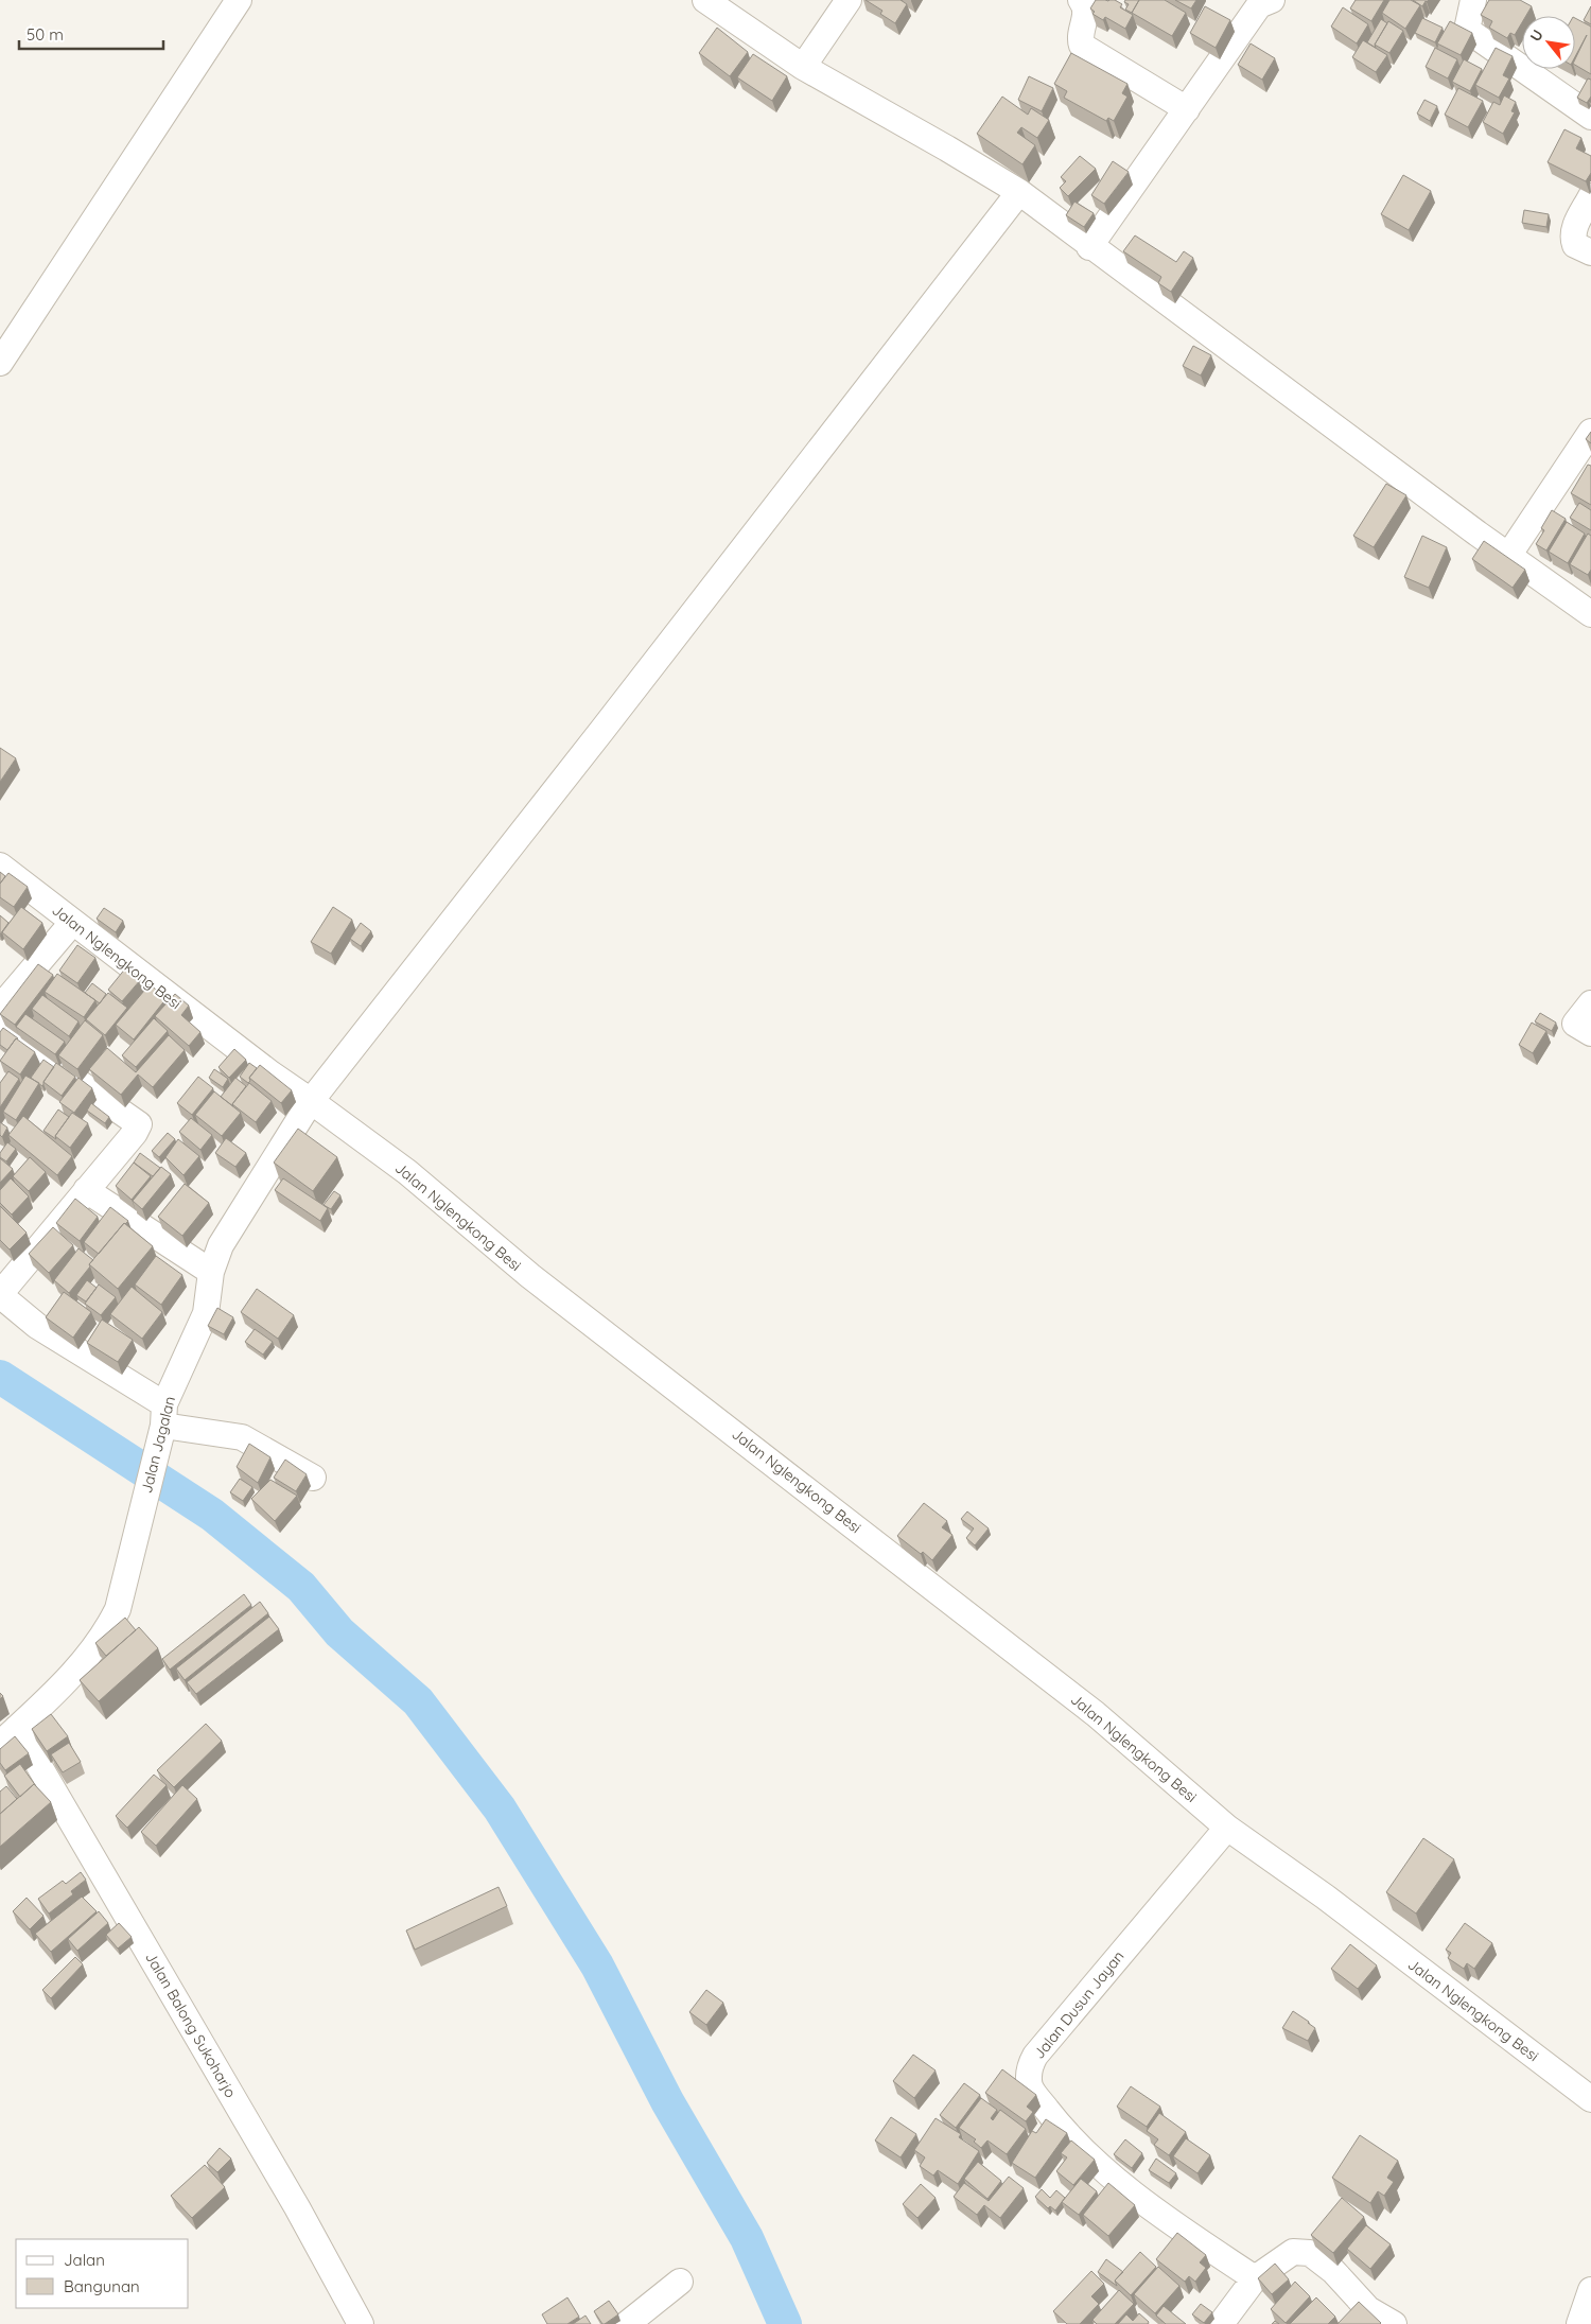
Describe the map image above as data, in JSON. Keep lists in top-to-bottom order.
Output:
{
  "streets": {
    "street": [
      "Jalan Nglengkong Besi",
      "Jalan Jagalan",
      "Jalan Dusun Jayan",
      "Jalan Balong Sukoharjo"
    ]
  },
  "crossings": [
    ["Jalan Nglengkong Besi", "Jalan Jagalan"],
    ["Jalan Nglengkong Besi", "Jalan Dusun Jayan"],
    ["Jalan Jagalan", "Jalan Balong Sukoharjo"]
  ],
  "legend": ["Jalan", "Bangunan"],
  "scale_bar": "50 m",
  "north": "top left"
}
